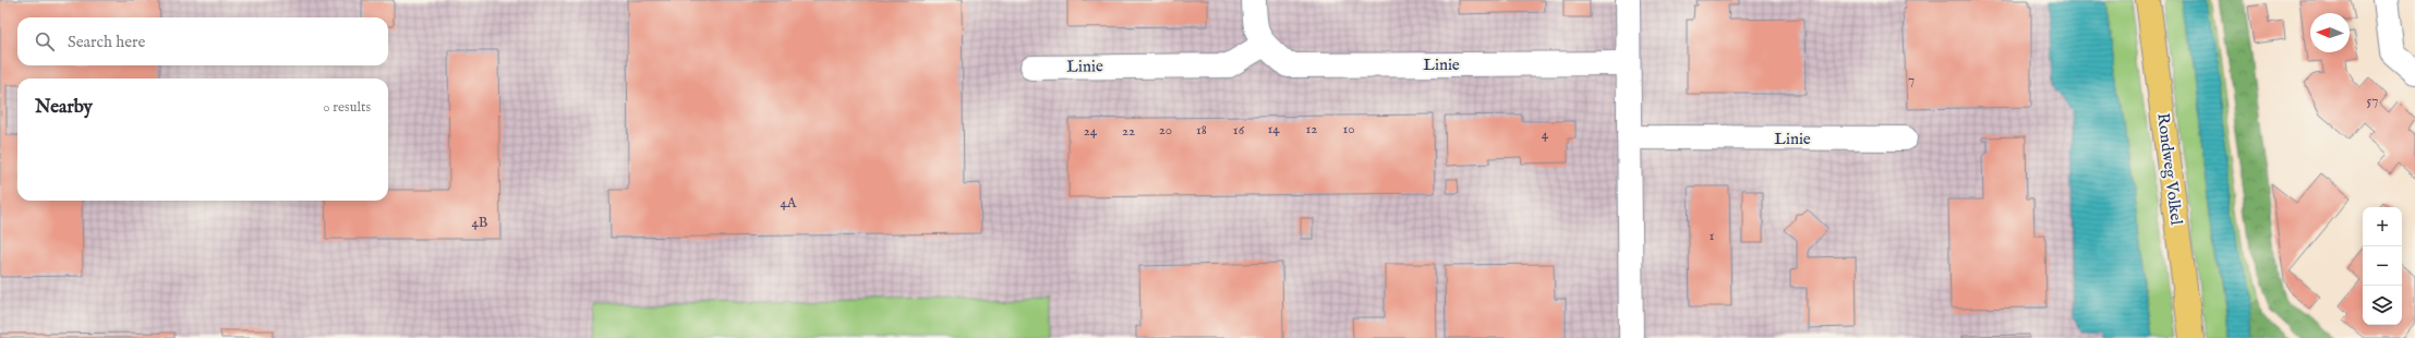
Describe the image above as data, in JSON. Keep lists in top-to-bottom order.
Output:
{
  "streets": {
    "main road": ["Rondweg Volkel"],
    "street": ["Linie"]
  },
  "house_numbers": [
    "7",
    "57",
    "14",
    "12",
    "10",
    "20",
    "18",
    "16",
    "24",
    "22",
    "4",
    "4A",
    "4B",
    "1"
  ],
  "north": "left",
  "page": {
    "search": "Search here",
    "heading": ["Nearby", "0 results"],
    "map_buttons": ["+", "−"]
  }
}
